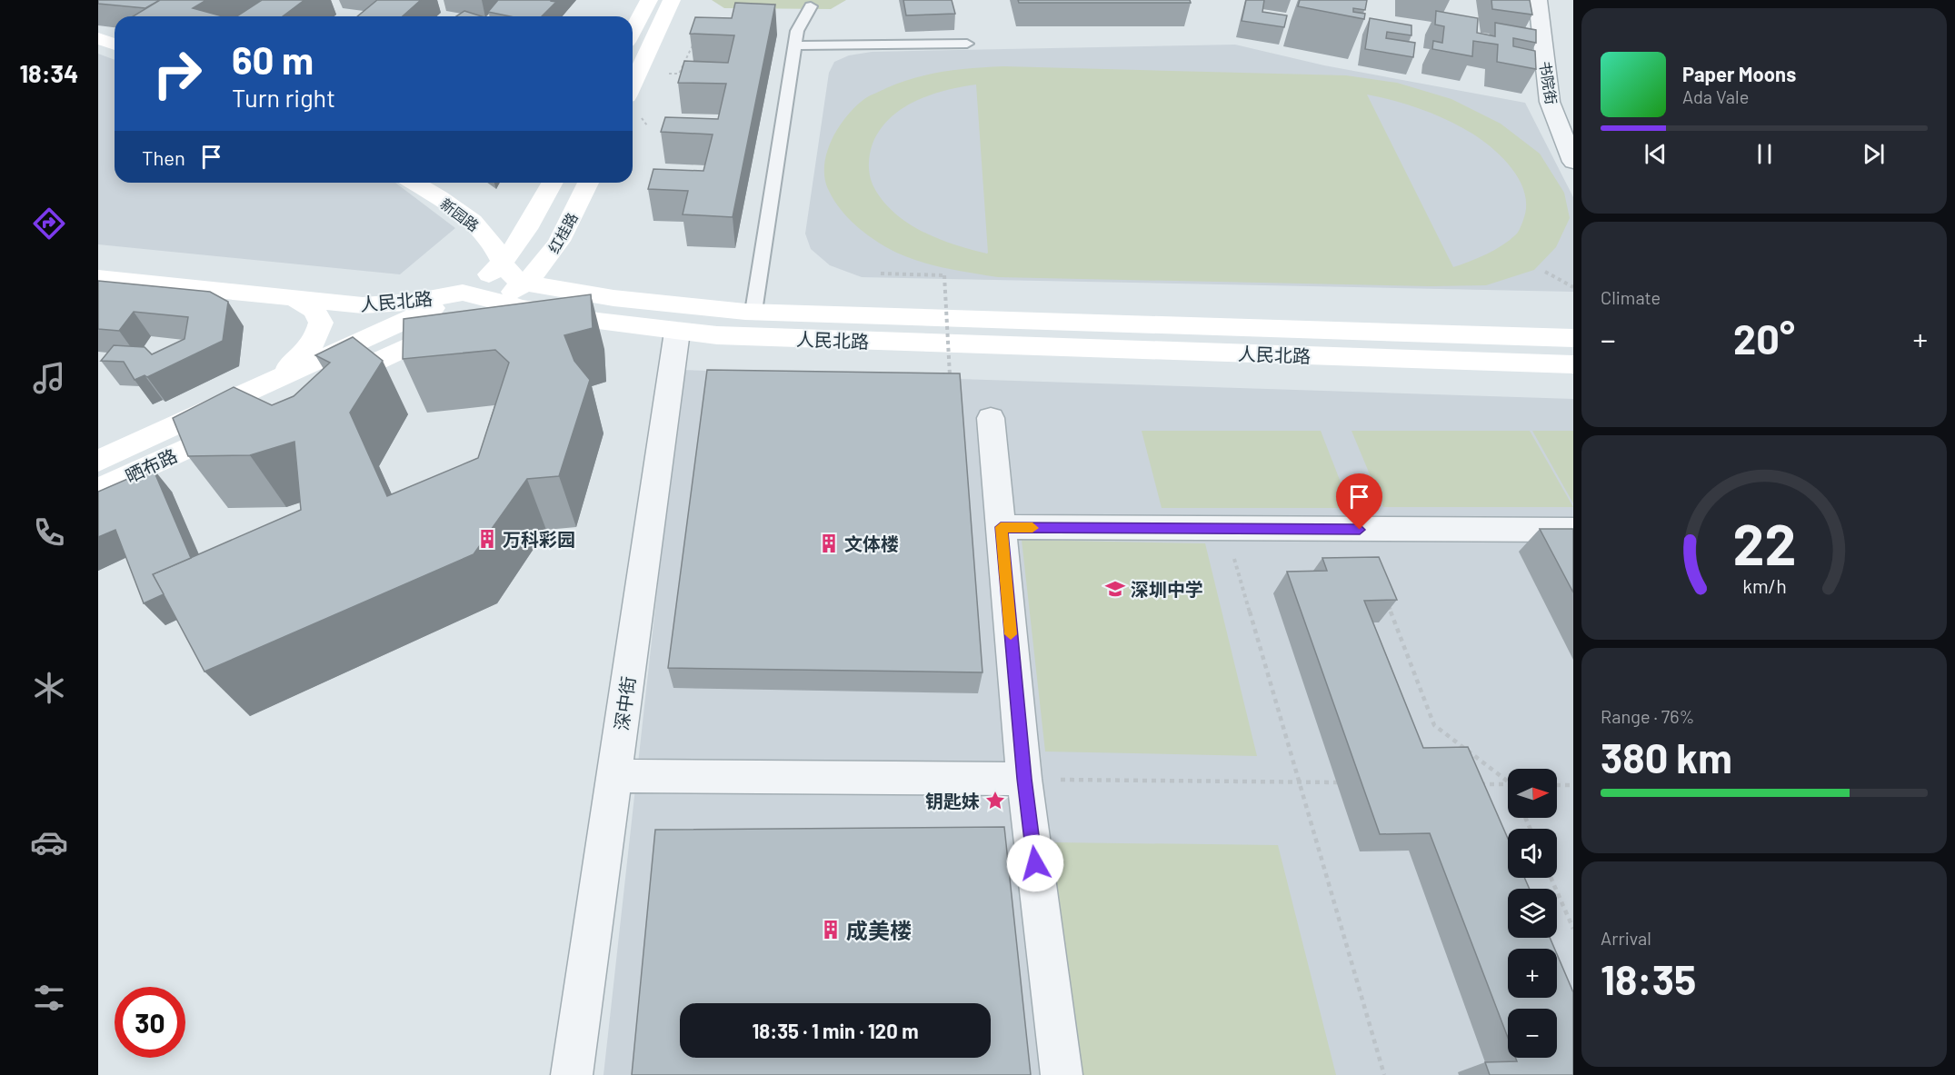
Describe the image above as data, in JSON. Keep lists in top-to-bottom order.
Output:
{
  "streets": {
    "street": [
      "书院街",
      "新园路",
      "红桂路",
      "人民北路",
      "晒布路",
      "深中街"
    ]
  },
  "crossings": [
    ["新园路", "红桂路"],
    ["新园路", "人民北路"],
    ["新园路", "晒布路"],
    ["红桂路", "人民北路"],
    ["红桂路", "晒布路"],
    ["人民北路", "晒布路"],
    ["人民北路", "深中街"]
  ],
  "places": {
    "building": ["万科彩园", "文体楼", "成美楼"],
    "school or university": ["深圳中学"],
    "place": ["钥匙妹"]
  },
  "north": "right",
  "page": {
    "tabs": "18:34",
    "turn": ["60 m", "Turn right"],
    "song": ["Paper Moons", "Ada Vale"],
    "then": "Then",
    "tile": [
      "Climate",
      ["Range · 76%", "380 km"],
      ["Arrival", "18:35"]
    ],
    "heat": ["−", "20°", "+"],
    "map_buttons": ["+", "−"],
    "limit": "30",
    "trip": "18:35 · 1 min · 120 m",
    "gauge": ["22", "km/h"]
  }
}
